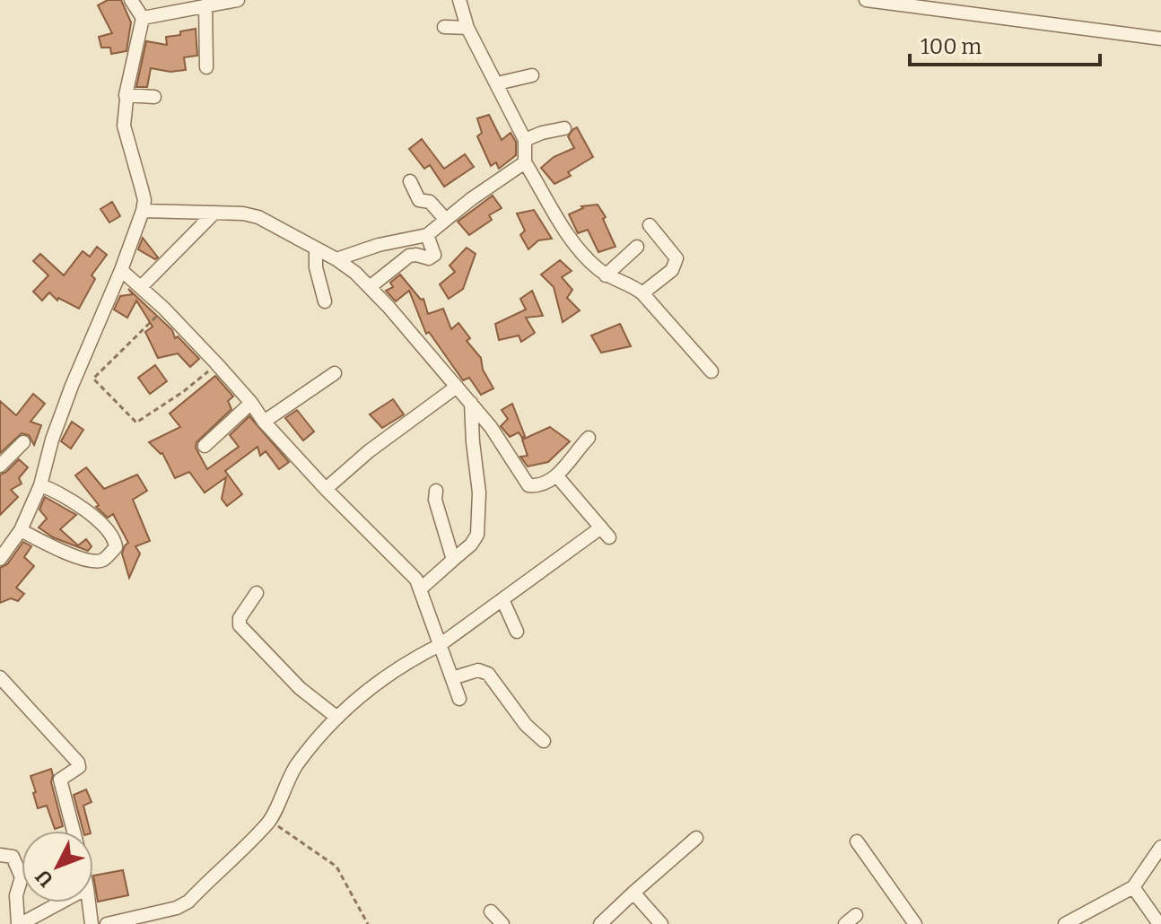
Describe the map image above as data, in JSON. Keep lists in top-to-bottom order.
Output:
{
  "scale_bar": "100 m",
  "north": "bottom left"
}
